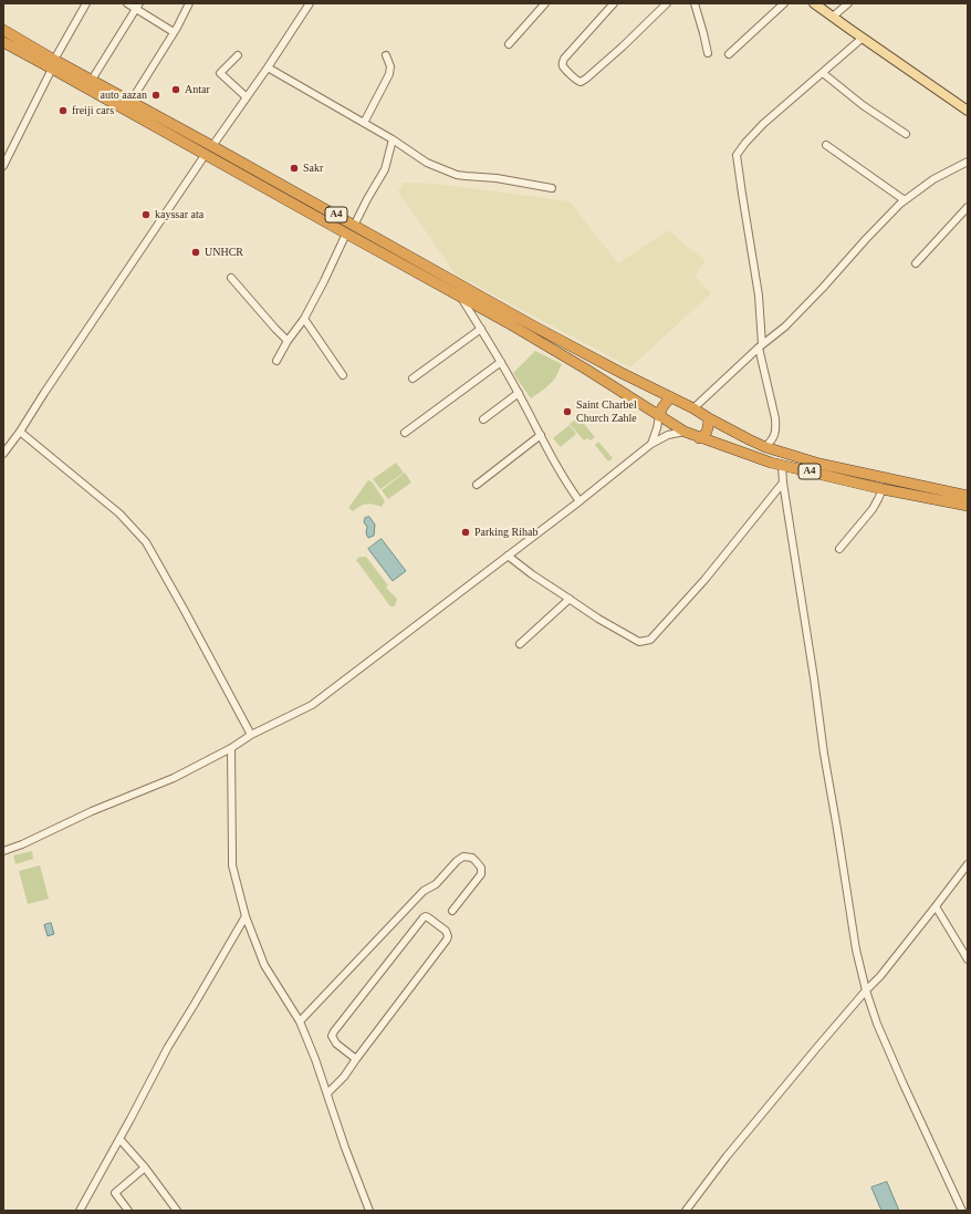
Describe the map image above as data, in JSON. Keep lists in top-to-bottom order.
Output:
{
  "streets": {
    "highway": ["A4"]
  },
  "places": [
    "Antar",
    "auto aazan",
    "freiji cars",
    "Sakr",
    "kayssar ata",
    "UNHCR",
    "Saint Charbel Church Zahle",
    "Parking Rihab"
  ]
}
